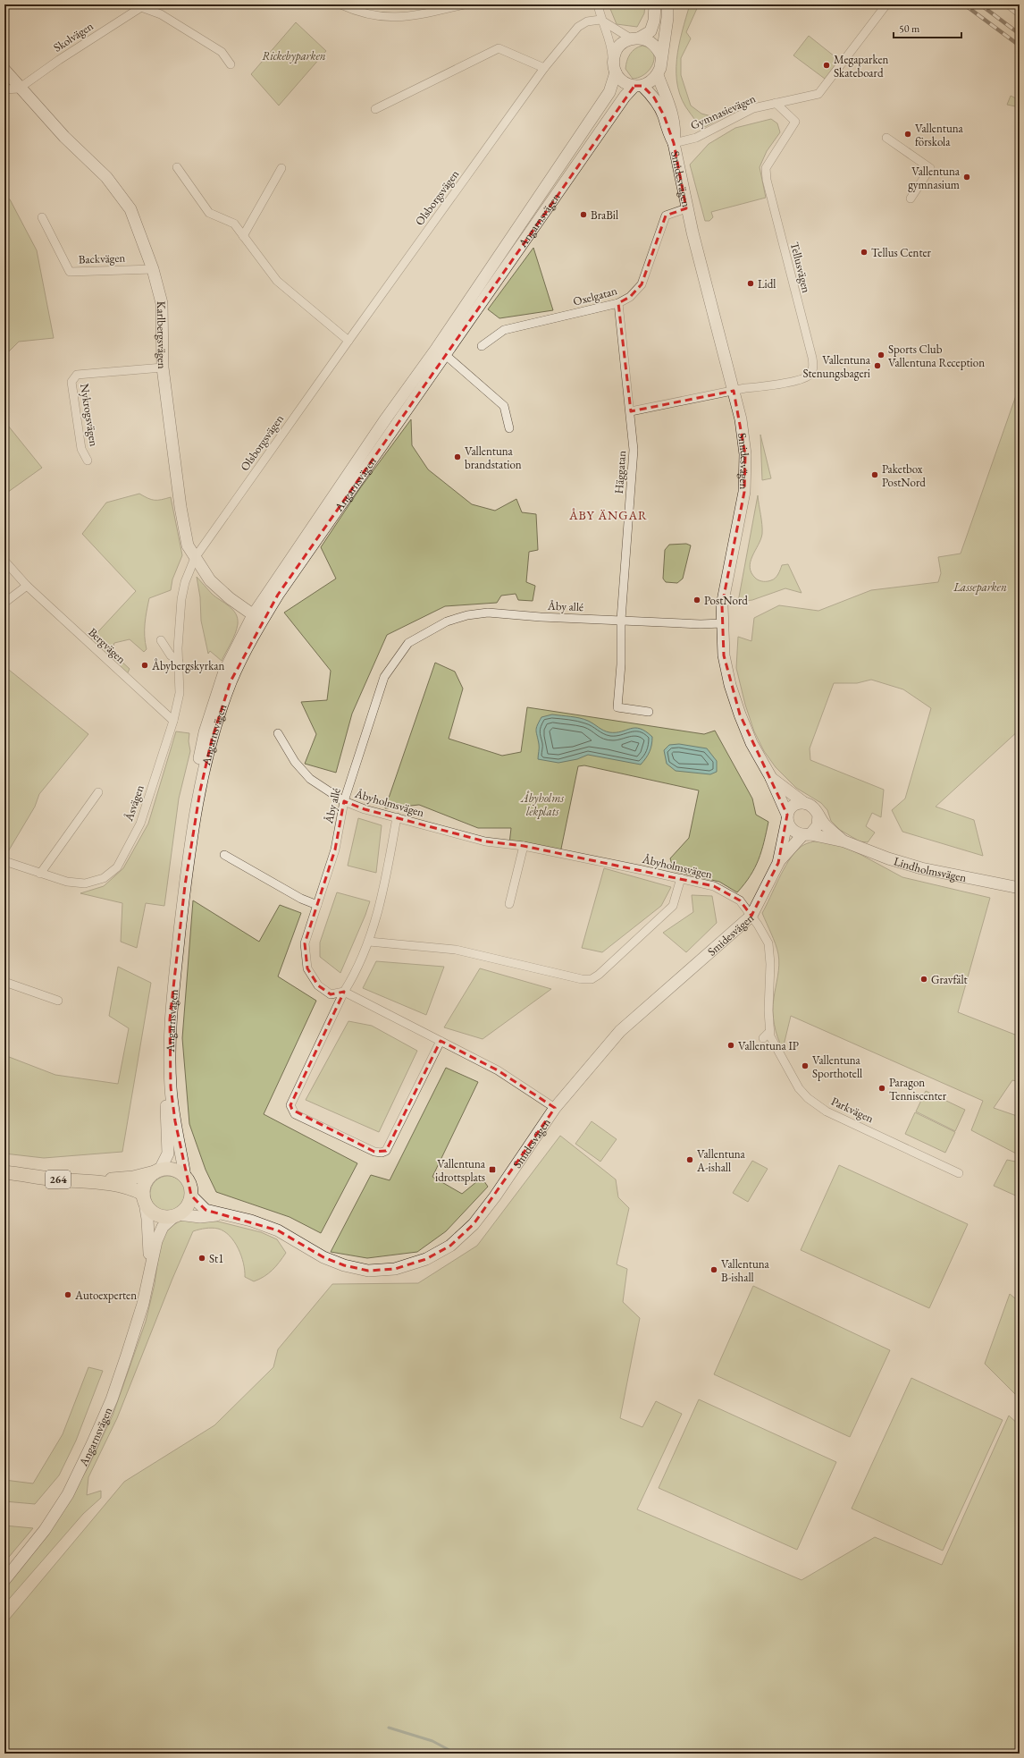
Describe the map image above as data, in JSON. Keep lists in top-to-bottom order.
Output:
{
  "streets": {
    "main road": [
      "Smidesvägen",
      "Angarnsvägen",
      "Karlbergsvägen",
      "Lindholmsvägen",
      "264"
    ],
    "street": [
      "Skolvägen",
      "Gymnasievägen",
      "Olsborgsvägen",
      "Backvägen",
      "Tellusvägen",
      "Oxelgatan",
      "Nykrogsvägen",
      "Häggatan",
      "Åby allé",
      "Bergvägen",
      "Åsvägen",
      "Åbyholmsvägen",
      "Parkvägen"
    ]
  },
  "crossings": [
    ["Skolvägen", "Karlbergsvägen"],
    ["Gymnasievägen", "Smidesvägen"],
    ["Gymnasievägen", "Tellusvägen"],
    ["Smidesvägen", "Angarnsvägen"],
    ["Smidesvägen", "Tellusvägen"],
    ["Smidesvägen", "Oxelgatan"],
    ["Smidesvägen", "Åby allé"],
    ["Smidesvägen", "Åbyholmsvägen"],
    ["Smidesvägen", "Lindholmsvägen"],
    ["Smidesvägen", "Parkvägen"],
    ["Smidesvägen", "264"],
    ["Olsborgsvägen", "Karlbergsvägen"],
    ["Olsborgsvägen", "Åsvägen"],
    ["Angarnsvägen", "Karlbergsvägen"],
    ["Angarnsvägen", "264"],
    ["Backvägen", "Karlbergsvägen"],
    ["Oxelgatan", "Häggatan"],
    ["Karlbergsvägen", "Nykrogsvägen"],
    ["Karlbergsvägen", "Åsvägen"],
    ["Häggatan", "Åby allé"],
    ["Åby allé", "Åbyholmsvägen"],
    ["Bergvägen", "Åsvägen"],
    ["Åbyholmsvägen", "Parkvägen"]
  ],
  "districts": ["ÅBY ÄNGAR"],
  "parks": ["Rickebyparken", "Lasseparken", "Åbyholms lekplats"],
  "places": {
    "other": [
      "Megaparken Skateboard",
      "Vallentuna förskola",
      "Vallentuna gymnasium",
      "BraBil",
      "Tellus Center",
      "Lidl",
      "Sports Club Vallentuna Reception",
      "Vallentuna Stenungsbageri",
      "Vallentuna brandstation",
      "Paketbox PostNord",
      "PostNord",
      "Åbybergskyrkan",
      "Gravfält",
      "Vallentuna IP",
      "Vallentuna Sporthotell",
      "Paragon Tenniscenter",
      "Vallentuna A-ishall",
      "St1",
      "Vallentuna B-ishall",
      "Autoexperten"
    ],
    "transit": ["Vallentuna idrottsplats"]
  },
  "scale_bar": "50 m"
}
